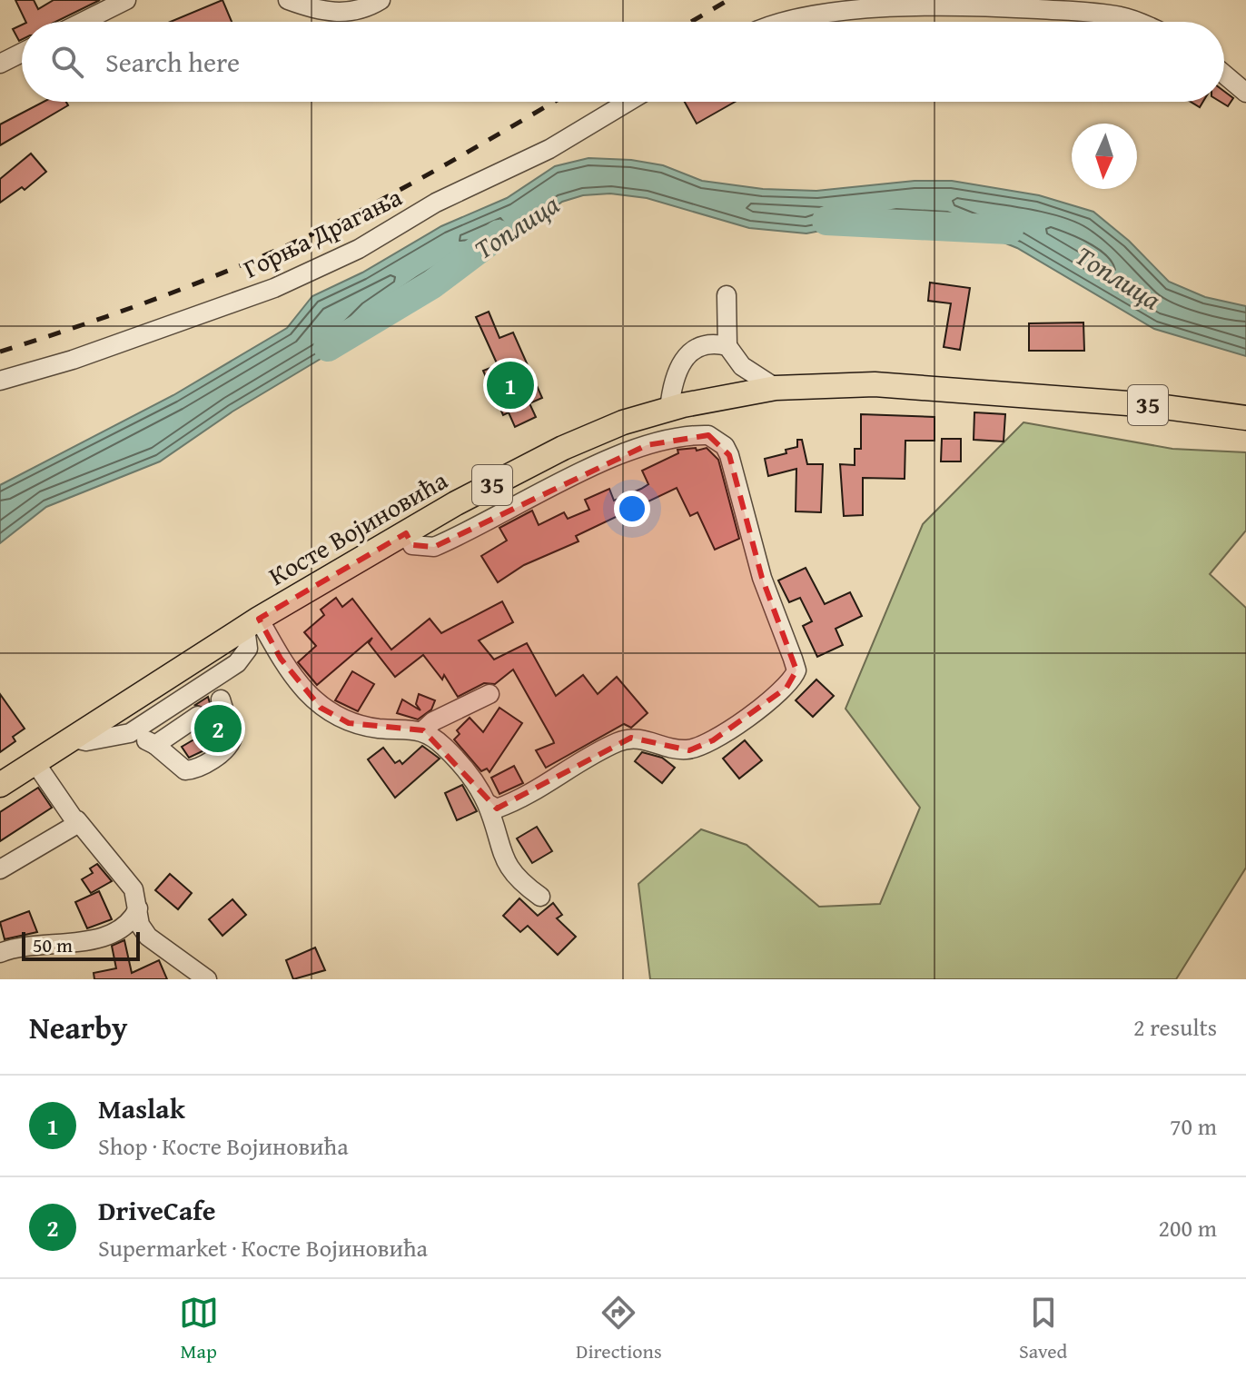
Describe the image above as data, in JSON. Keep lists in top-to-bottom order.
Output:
{
  "streets": {
    "main road": ["35", "Косте Војиновића"],
    "street": ["Горња Драгања"]
  },
  "water": ["Топлица"],
  "scale_bar": "50 m",
  "north": "bottom",
  "page": {
    "search": "Search here",
    "pins": ["1", "2"],
    "scale": "50 m",
    "heading": ["Nearby", "2 results"],
    "list": [
      {
        "mark": "1",
        "name": "Maslak",
        "note": "Shop · Косте Војиновића",
        "value": "70 m"
      },
      {
        "mark": "2",
        "name": "DriveCafe",
        "note": "Supermarket · Косте Војиновића",
        "value": "200 m"
      }
    ],
    "nav": ["Map", "Directions", "Saved"]
  }
}
